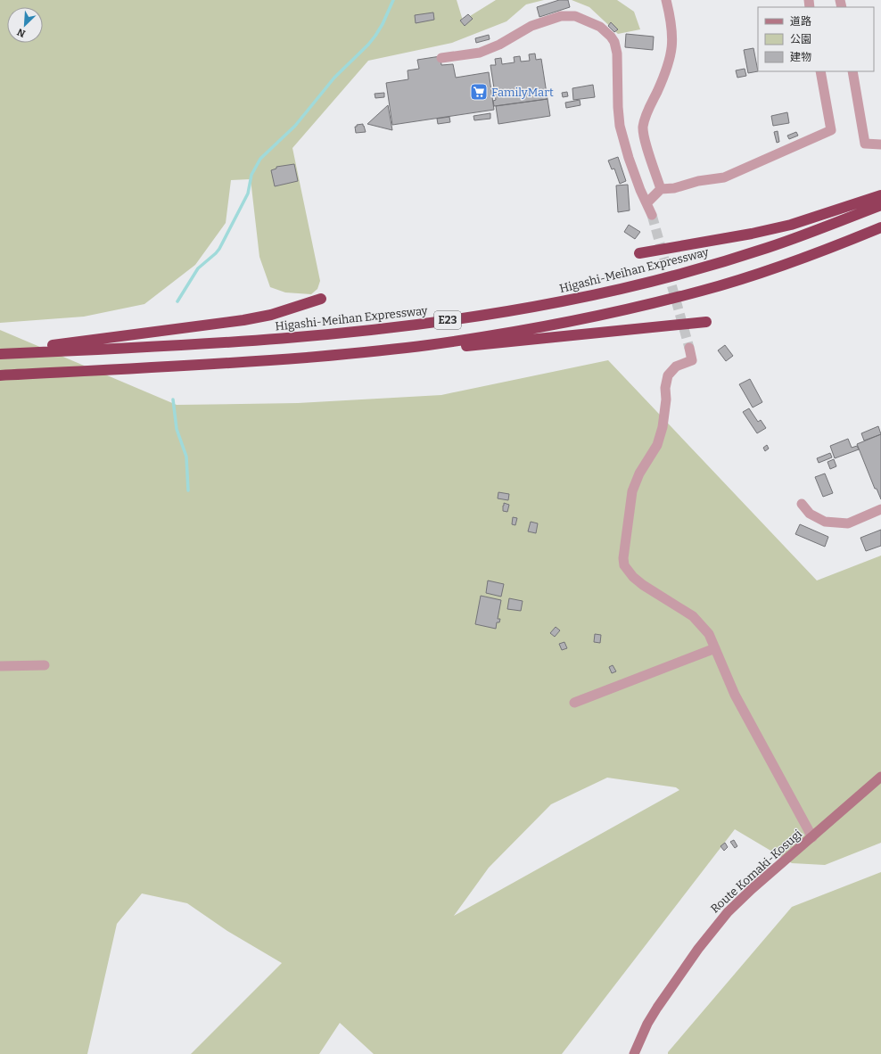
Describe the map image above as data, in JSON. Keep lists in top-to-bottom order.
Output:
{
  "streets": {
    "highway": ["Higashi-Meihan Expressway", "E23"],
    "main road": ["Route Komaki-Kosugi"]
  },
  "places": {
    "supermarket": ["FamilyMart"]
  },
  "legend": ["道路", "公園", "建物"],
  "north": "bottom left"
}
